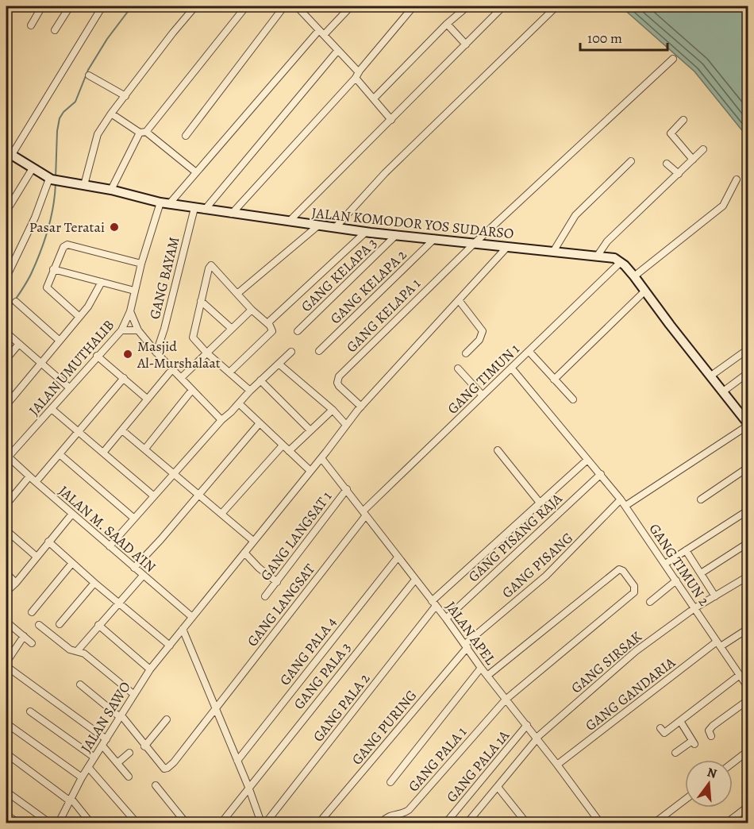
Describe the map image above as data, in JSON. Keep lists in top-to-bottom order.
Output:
{
  "streets": {
    "street": [
      "JALAN KOMODOR YOS SUDARSO",
      "GANG KELAPA 3",
      "GANG BAYAM",
      "GANG KELAPA 2",
      "GANG KELAPA 1",
      "JALAN UMUTHALIB",
      "GANG TIMUN 1",
      "JALAN M. SAAD A'IN",
      "GANG LANGSAT 1",
      "GANG PISANG RAJA",
      "GANG TIMUN 2",
      "GANG PISANG",
      "GANG LANGSAT",
      "JALAN APEL",
      "GANG PALA 4",
      "GANG SIRSAK",
      "GANG PALA 3",
      "GANG GANDARIA",
      "GANG PALA 2",
      "JALAN SAWO",
      "GANG PURING",
      "GANG PALA 1",
      "GANG PALA 1A"
    ]
  },
  "crossings": [
    ["JALAN KOMODOR YOS SUDARSO", "GANG KELAPA 3"],
    ["JALAN KOMODOR YOS SUDARSO", "GANG BAYAM"],
    ["JALAN KOMODOR YOS SUDARSO", "GANG KELAPA 2"],
    ["JALAN KOMODOR YOS SUDARSO", "GANG KELAPA 1"],
    ["JALAN KOMODOR YOS SUDARSO", "JALAN UMUTHALIB"],
    ["JALAN KOMODOR YOS SUDARSO", "GANG TIMUN 1"],
    ["JALAN KOMODOR YOS SUDARSO", "JALAN SAWO"],
    ["GANG KELAPA 1", "JALAN SAWO"],
    ["JALAN UMUTHALIB", "JALAN M. SAAD A'IN"],
    ["GANG TIMUN 1", "GANG TIMUN 2"],
    ["GANG TIMUN 1", "GANG LANGSAT"],
    ["GANG TIMUN 1", "JALAN APEL"],
    ["JALAN M. SAAD A'IN", "JALAN SAWO"],
    ["GANG LANGSAT 1", "JALAN APEL"],
    ["GANG PISANG RAJA", "GANG TIMUN 2"],
    ["GANG PISANG RAJA", "JALAN APEL"],
    ["GANG TIMUN 2", "GANG PISANG"],
    ["GANG TIMUN 2", "GANG SIRSAK"],
    ["GANG TIMUN 2", "GANG GANDARIA"],
    ["GANG PISANG", "JALAN APEL"],
    ["GANG PISANG", "GANG PURING"],
    ["GANG LANGSAT", "JALAN APEL"],
    ["JALAN APEL", "GANG PALA 4"],
    ["JALAN APEL", "GANG SIRSAK"],
    ["JALAN APEL", "GANG PALA 3"],
    ["JALAN APEL", "GANG GANDARIA"],
    ["JALAN APEL", "GANG PALA 2"],
    ["JALAN APEL", "JALAN SAWO"],
    ["JALAN APEL", "GANG PURING"],
    ["JALAN APEL", "GANG PALA 1"],
    ["JALAN APEL", "GANG PALA 1A"]
  ],
  "places": ["Pasar Teratai", "Masjid Al-Murshalaat"],
  "scale_bar": "100 m",
  "north": "top"
}
